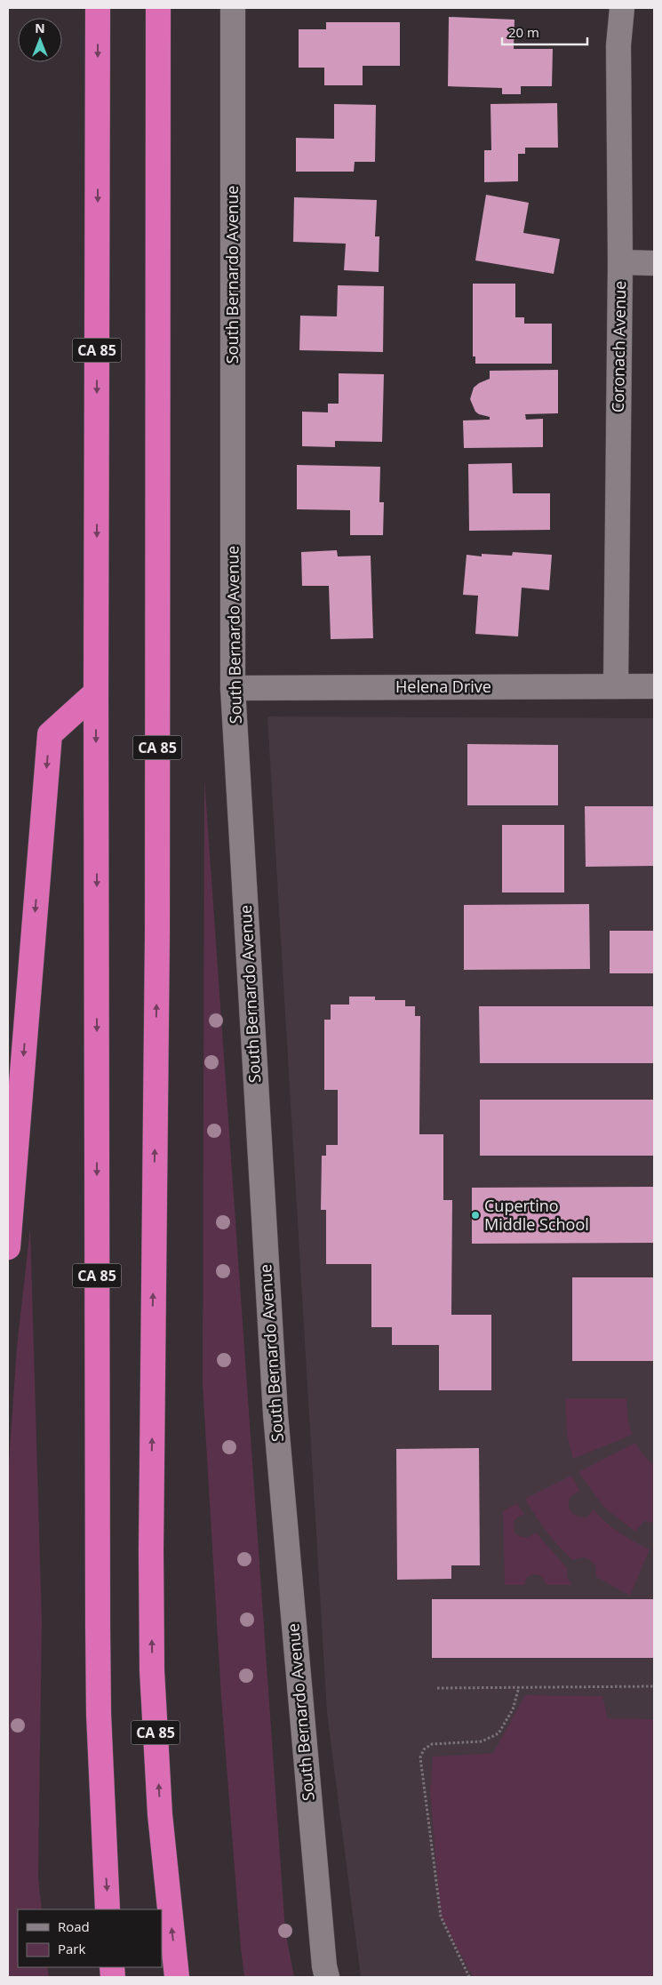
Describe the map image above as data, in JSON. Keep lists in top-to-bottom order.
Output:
{
  "streets": {
    "highway": ["CA 85"],
    "street": ["South Bernardo Avenue", "Coronach Avenue", "Helena Drive"]
  },
  "crossings": [
    ["South Bernardo Avenue", "Helena Drive"],
    ["Coronach Avenue", "Helena Drive"]
  ],
  "places": ["Cupertino Middle School"],
  "legend": ["Road", "Park"],
  "scale_bar": "20 m",
  "north": "top"
}
